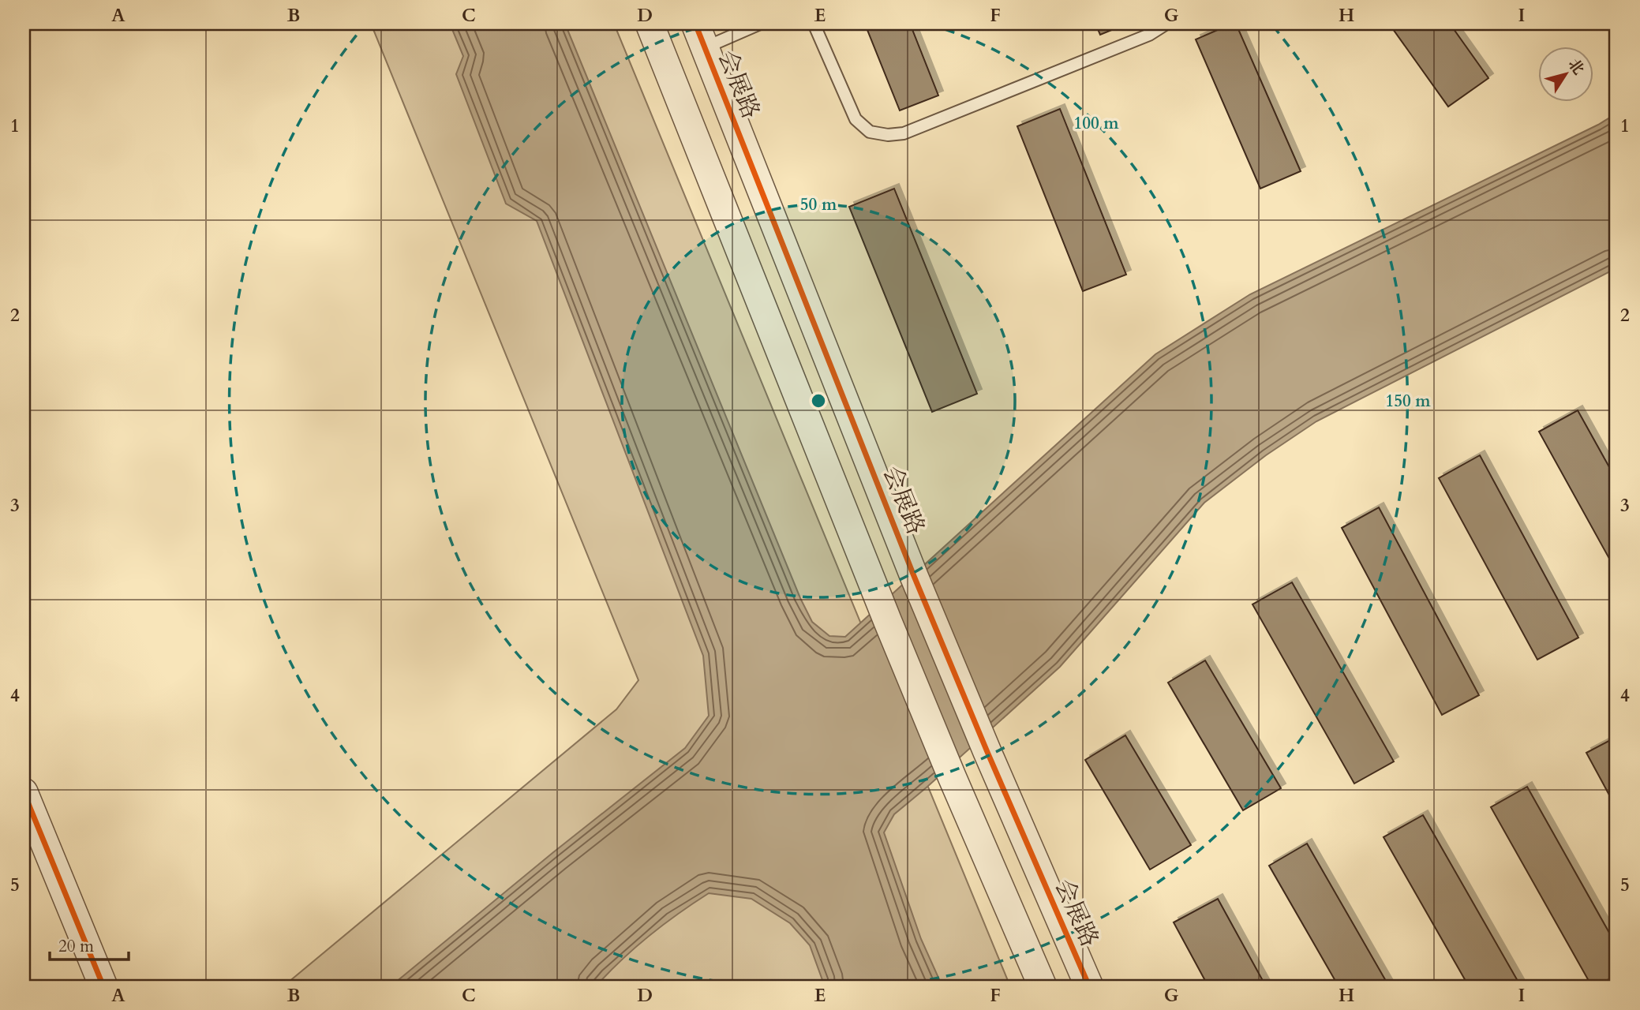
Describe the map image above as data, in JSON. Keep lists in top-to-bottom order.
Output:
{
  "streets": {
    "street": ["会展路"]
  },
  "scale_bar": "20 m",
  "north": "top right",
  "grid": {
    "columns": [
      "A",
      "B",
      "C",
      "D",
      "E",
      "F",
      "G",
      "H",
      "I"
    ],
    "rows": [
      "1",
      "2",
      "3",
      "4",
      "5"
    ]
  },
  "rings": ["100 m", "50 m", "150 m"]
}
